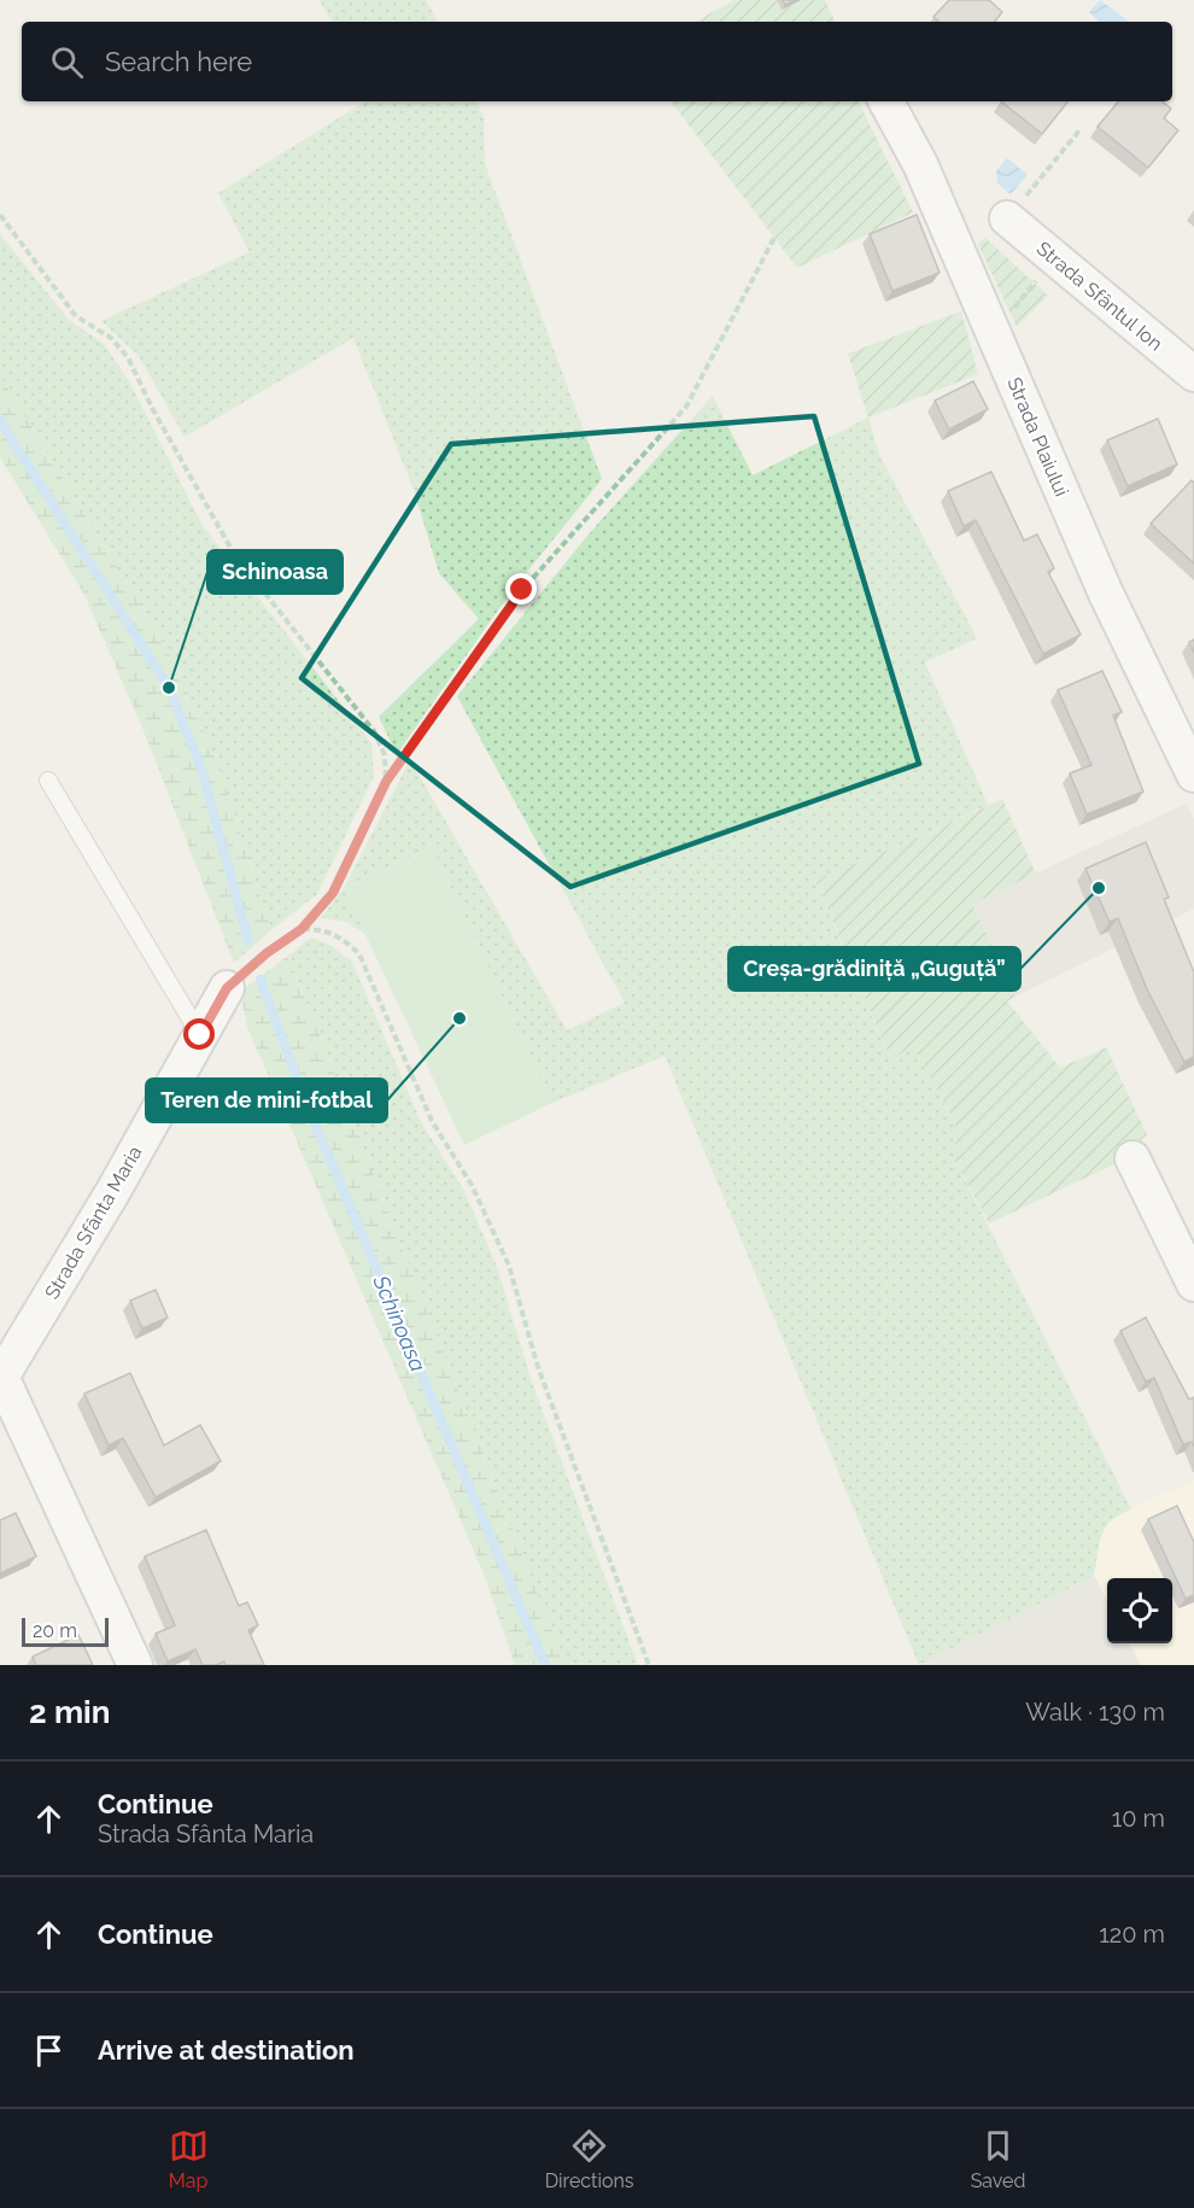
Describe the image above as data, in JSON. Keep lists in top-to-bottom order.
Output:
{
  "streets": {
    "street": ["Strada Sfântul Ion", "Strada Plaiului", "Strada Sfânta Maria"]
  },
  "water": ["Schinoasa"],
  "places": ["Schinoasa", "Creșa-grădiniță „Guguță”", "Teren de mini-fotbal"],
  "scale_bar": "20 m",
  "page": {
    "search": "Search here",
    "scale": "20 m",
    "heading": ["2 min", "Walk · 130 m"],
    "list": [
      ["Continue", "Strada Sfânta Maria", "10 m"],
      ["Continue", "120 m"],
      "Arrive at destination"
    ],
    "nav": ["Map", "Directions", "Saved"]
  }
}
